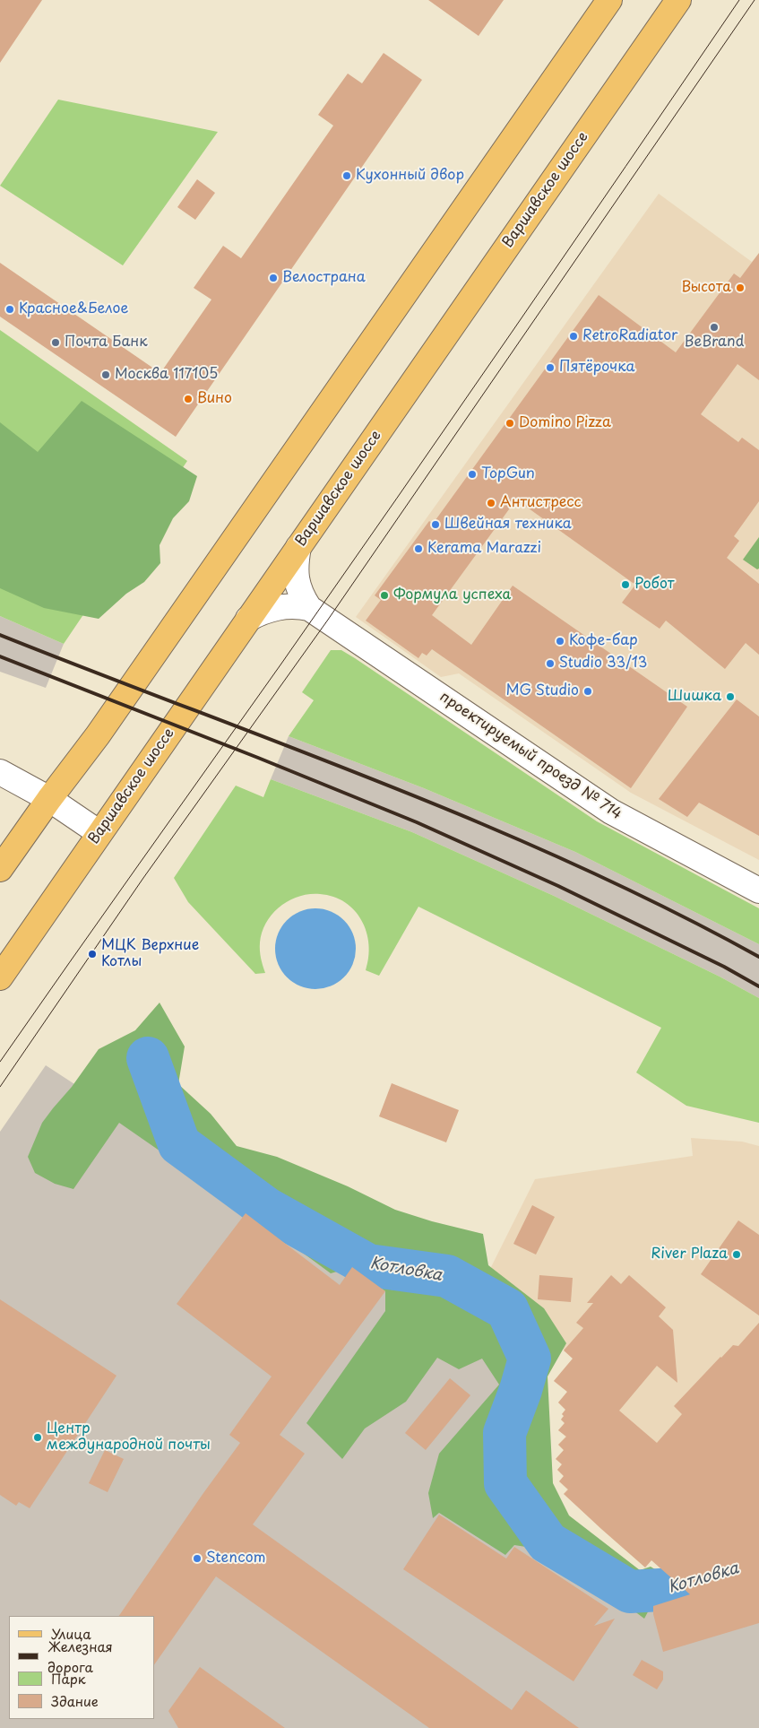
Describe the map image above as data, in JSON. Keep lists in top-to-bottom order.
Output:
{
  "streets": {
    "main road": ["Варшавское шоссе"],
    "street": ["проектируемый проезд № 714"]
  },
  "crossings": [
    ["Варшавское шоссе", "проектируемый проезд № 714"]
  ],
  "water": ["Котловка"],
  "places": [
    "Кухонный двор",
    "Велострана",
    "Высота",
    "Красное&Белое",
    "BeBrand",
    "RetroRadiator",
    "Почта Банк",
    "Пятёрочка",
    "Москва 117105",
    "Вино",
    "Domino Pizza",
    "TopGun",
    "Антистресс",
    "Швейная техника",
    "Kerama Marazzi",
    "Робот",
    "Формула успеха",
    "Кофе-бар",
    "Studio 33/13",
    "MG Studio",
    "Шишка",
    "МЦК Верхние Котлы",
    "River Plaza",
    "Центр международной почты",
    "Stencom"
  ],
  "legend": [
    "Улица",
    "Железная дорога",
    "Парк",
    "Здание"
  ]
}
